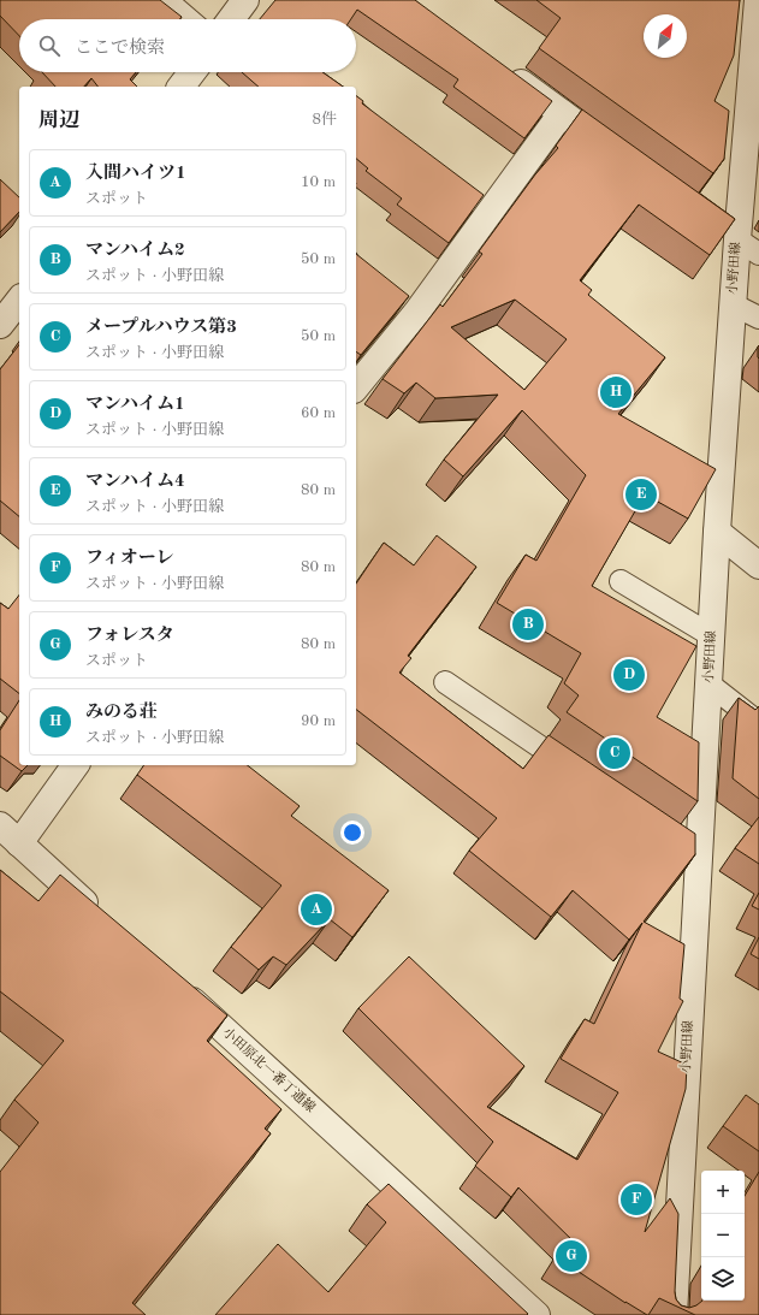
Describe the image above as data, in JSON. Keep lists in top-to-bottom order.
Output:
{
  "streets": {
    "street": ["小野田線", "小田原北一番丁通線"]
  },
  "north": "top right",
  "page": {
    "search": "ここで検索",
    "heading": ["周辺", "8件"],
    "list": [
      {
        "mark": "A",
        "name": "入間ハイツ1",
        "note": "スポット",
        "value": "10 m"
      },
      {
        "mark": "B",
        "name": "マンハイム2",
        "note": "スポット · 小野田線",
        "value": "50 m"
      },
      {
        "mark": "C",
        "name": "メープルハウス第3",
        "note": "スポット · 小野田線",
        "value": "50 m"
      },
      {
        "mark": "D",
        "name": "マンハイム1",
        "note": "スポット · 小野田線",
        "value": "60 m"
      },
      {
        "mark": "E",
        "name": "マンハイム4",
        "note": "スポット · 小野田線",
        "value": "80 m"
      },
      {
        "mark": "F",
        "name": "フィオーレ",
        "note": "スポット · 小野田線",
        "value": "80 m"
      },
      {
        "mark": "G",
        "name": "フォレスタ",
        "note": "スポット",
        "value": "80 m"
      },
      {
        "mark": "H",
        "name": "みのる荘",
        "note": "スポット · 小野田線",
        "value": "90 m"
      }
    ],
    "pins": [
      "H",
      "E",
      "B",
      "D",
      "C",
      "A",
      "F",
      "G"
    ],
    "map_buttons": ["+", "−"]
  }
}
